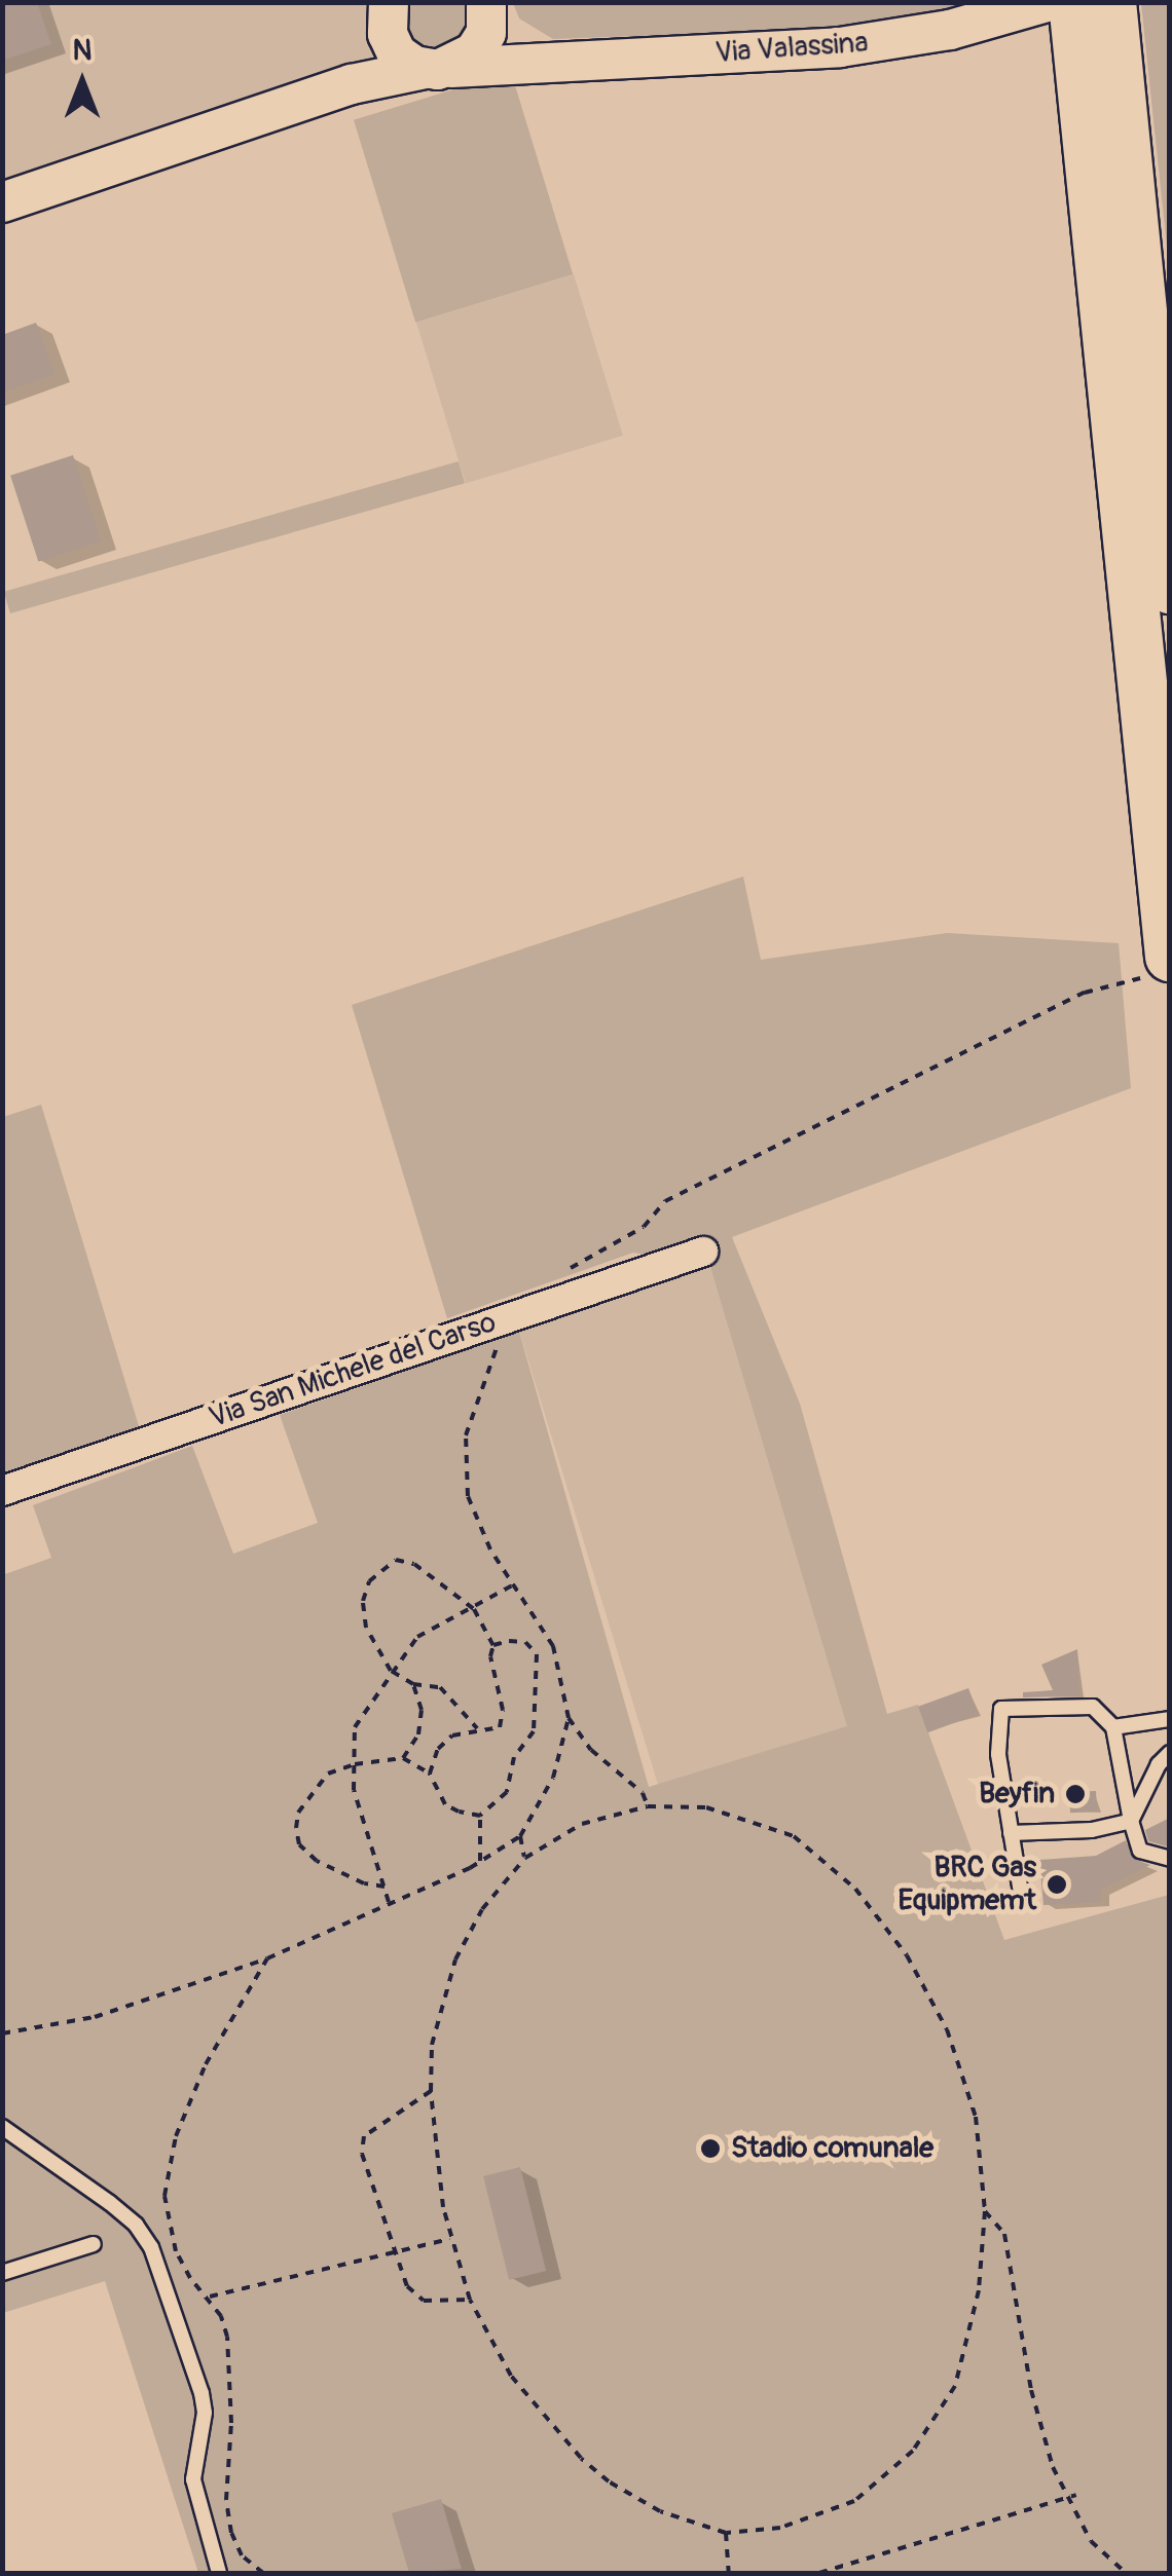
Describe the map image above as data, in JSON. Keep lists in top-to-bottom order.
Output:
{
  "streets": {
    "street": ["Via Valassina", "Via San Michele del Carso"]
  },
  "places": ["Beyfin", "BRC Gas Equipmemt", "Stadio comunale"],
  "north": "top"
}
